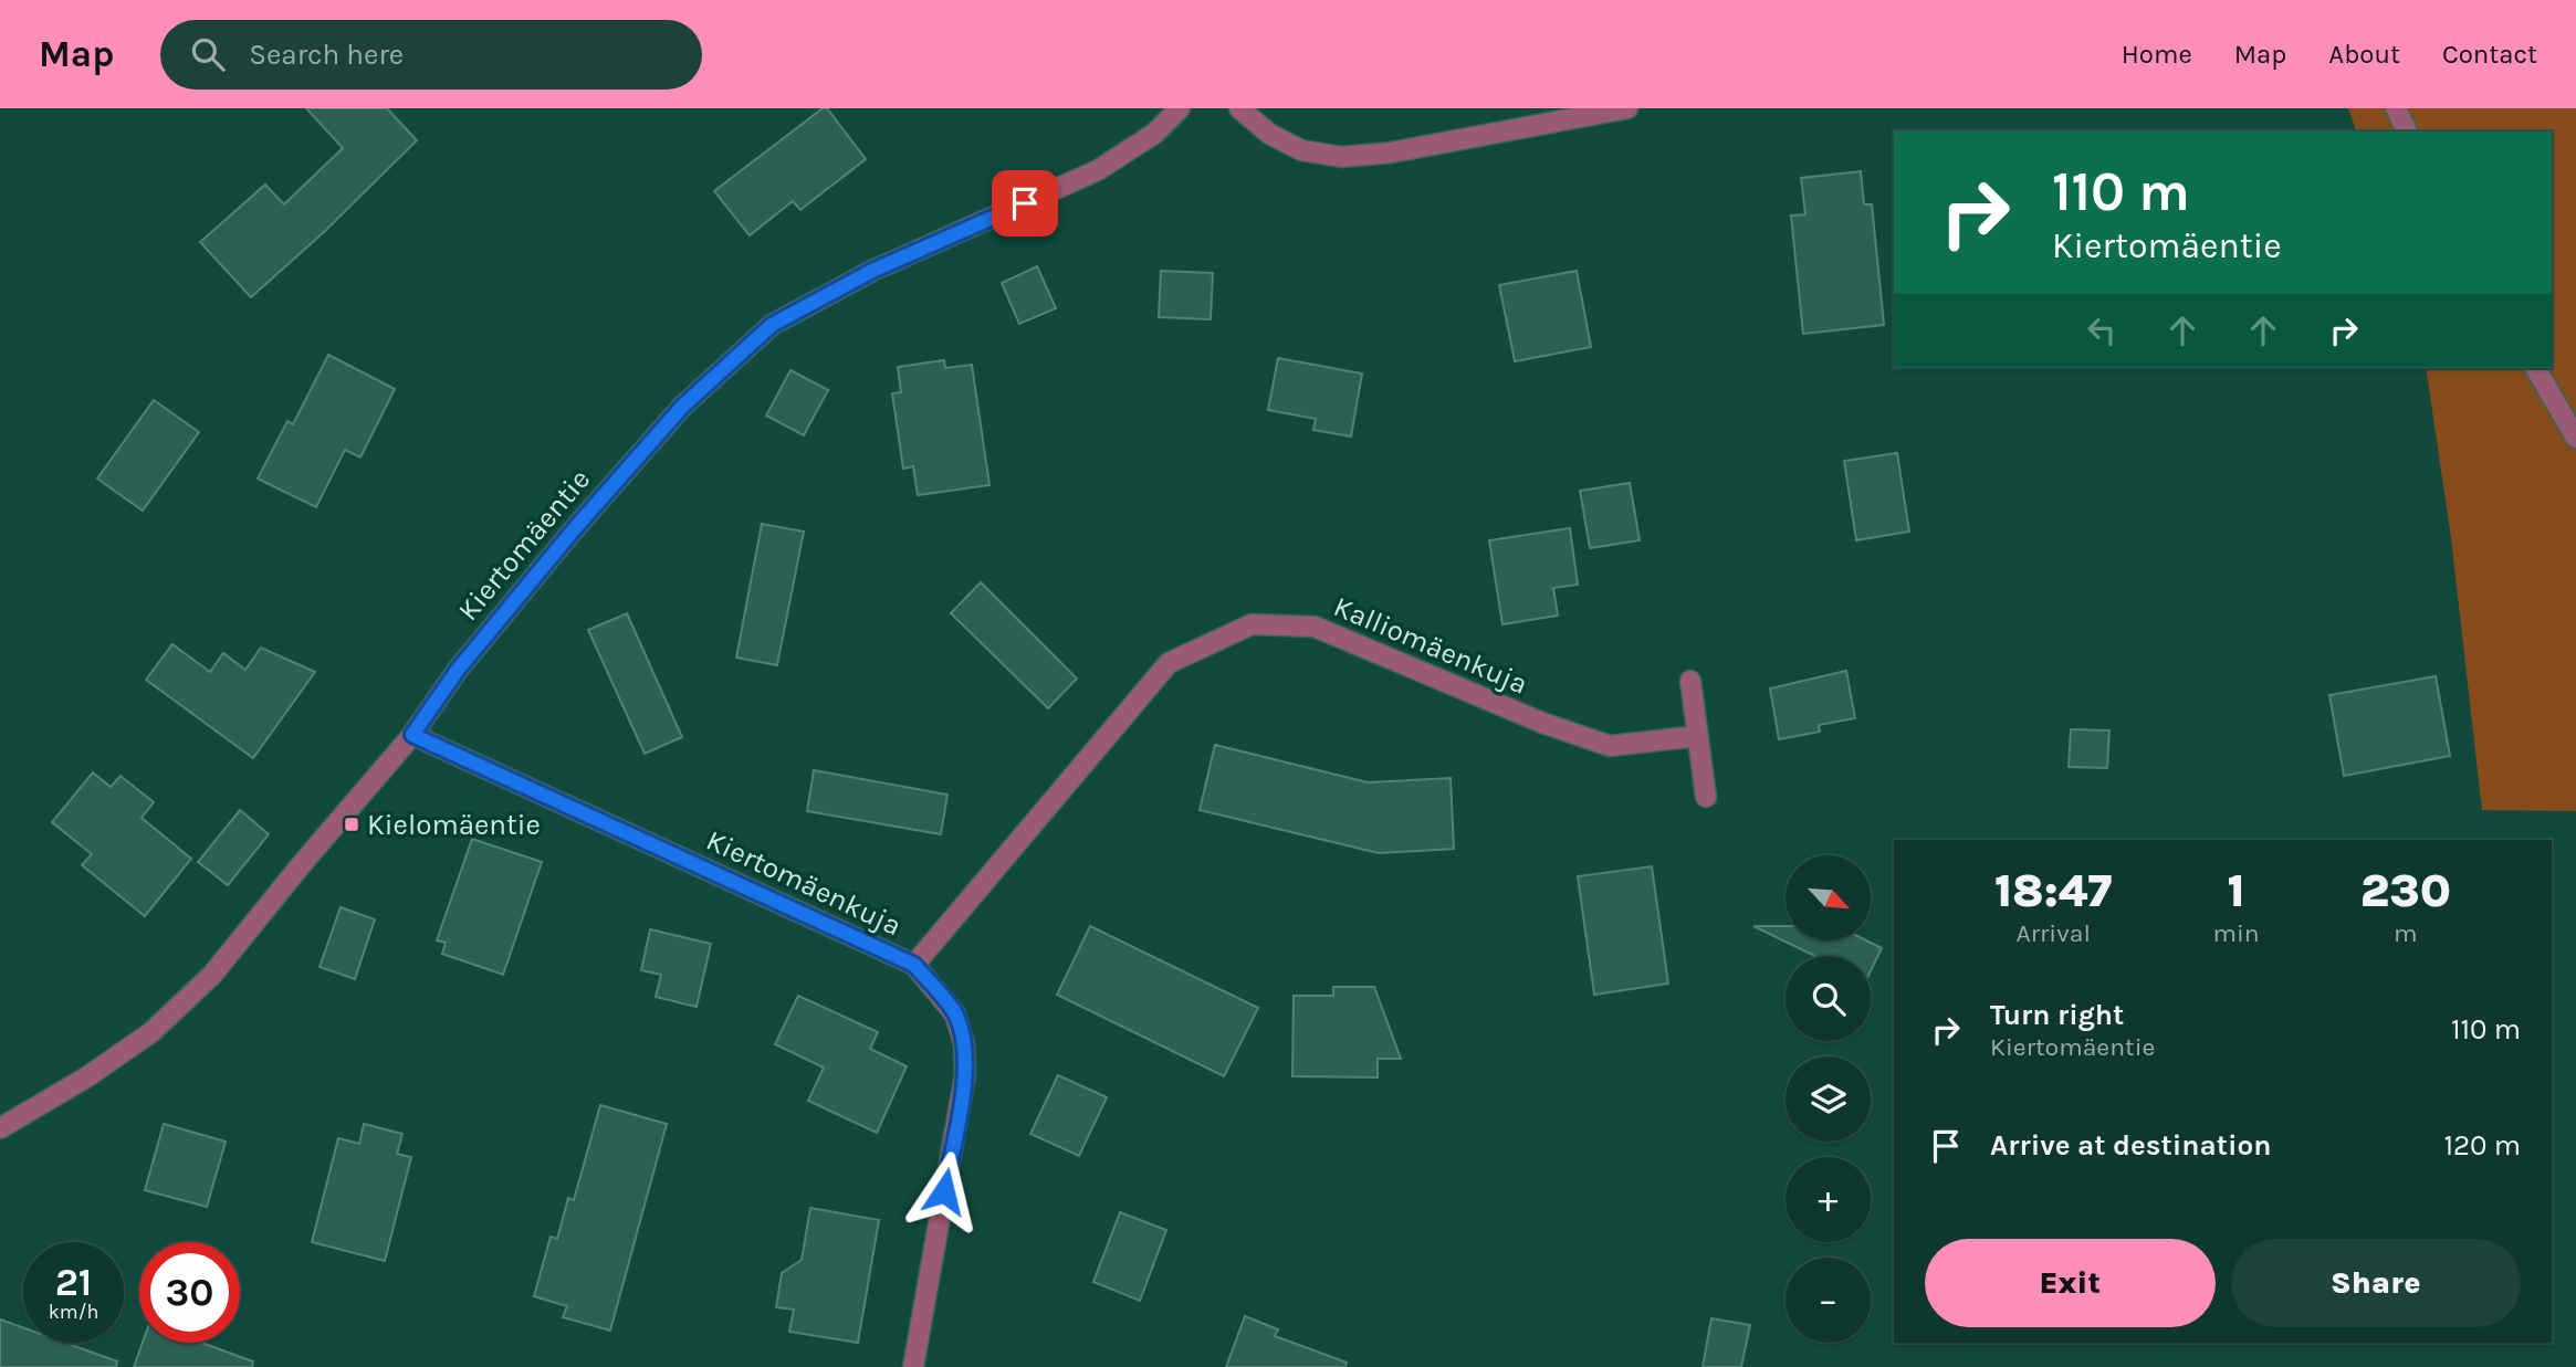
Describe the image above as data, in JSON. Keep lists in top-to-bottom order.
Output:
{
  "streets": {
    "street": ["Kiertomäentie", "Kalliomäenkuja", "Kiertomäenkuja"]
  },
  "crossings": [
    ["Kiertomäentie", "Kiertomäenkuja"],
    ["Kalliomäenkuja", "Kiertomäenkuja"]
  ],
  "places": {
    "transit": ["Kielomäentie"]
  },
  "north": "bottom right",
  "page": {
    "header": "Map",
    "search": "Search here",
    "nav": [
      "Home",
      "Map",
      "About",
      "Contact"
    ],
    "turn": ["110 m", "Kiertomäentie"],
    "eta": [
      "18:47",
      "Arrival",
      "1",
      "min",
      "230",
      "m"
    ],
    "map_buttons": ["+", "−"],
    "list": [
      {
        "name": "Turn right",
        "note": "Kiertomäentie",
        "value": "110 m"
      },
      {
        "name": "Arrive at destination",
        "value": "120 m"
      }
    ],
    "buttons": ["Exit", "Share"],
    "speed": "21 km/h",
    "limit": "30"
  }
}
